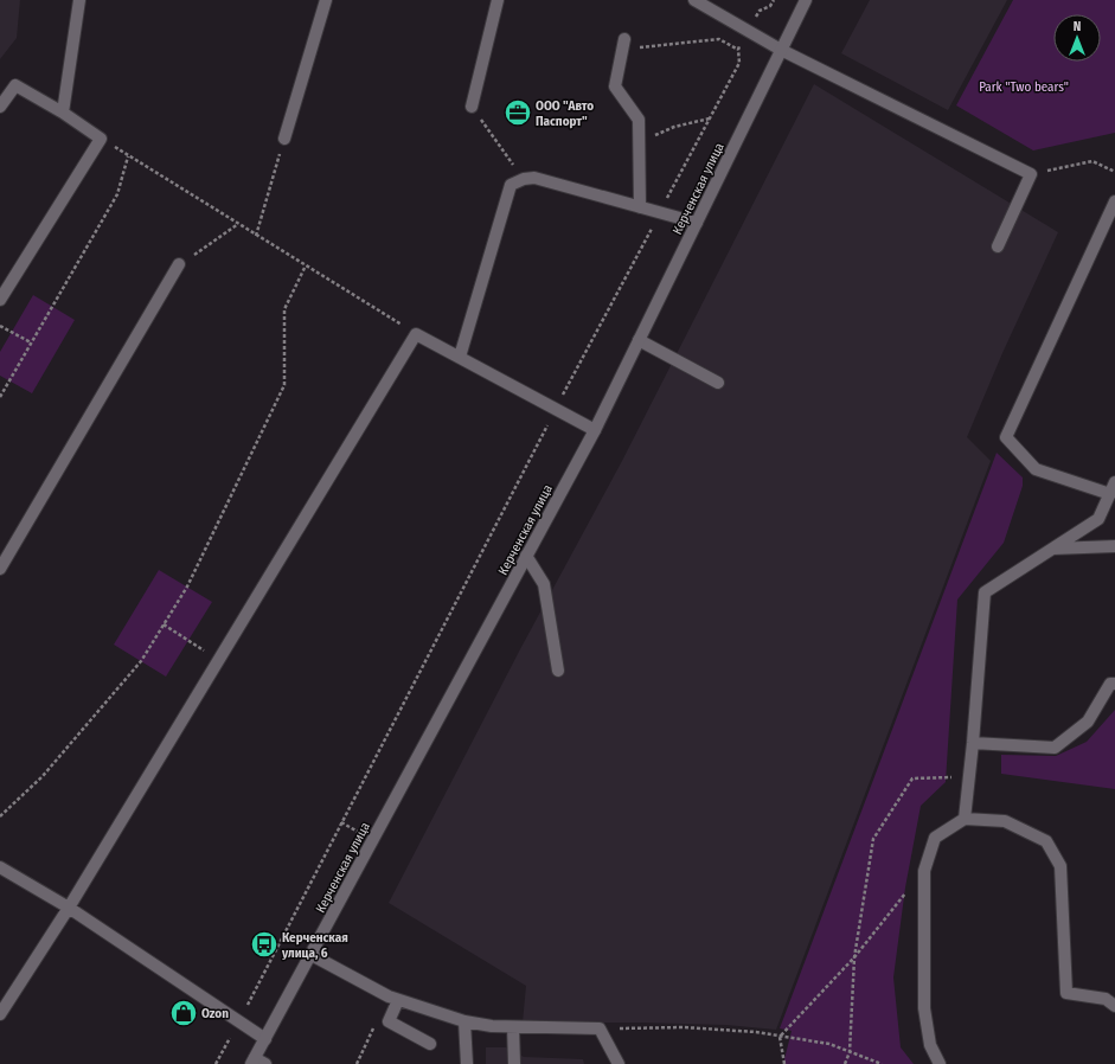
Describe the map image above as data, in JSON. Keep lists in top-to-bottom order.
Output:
{
  "streets": {
    "street": ["Керченская улица"]
  },
  "parks": ["Park \"Two bears\""],
  "places": {
    "office": ["ООО \"Авто Паспорт\""],
    "bus stop": ["Керченская улица, 6"],
    "shop": ["Ozon"]
  },
  "north": "top"
}
